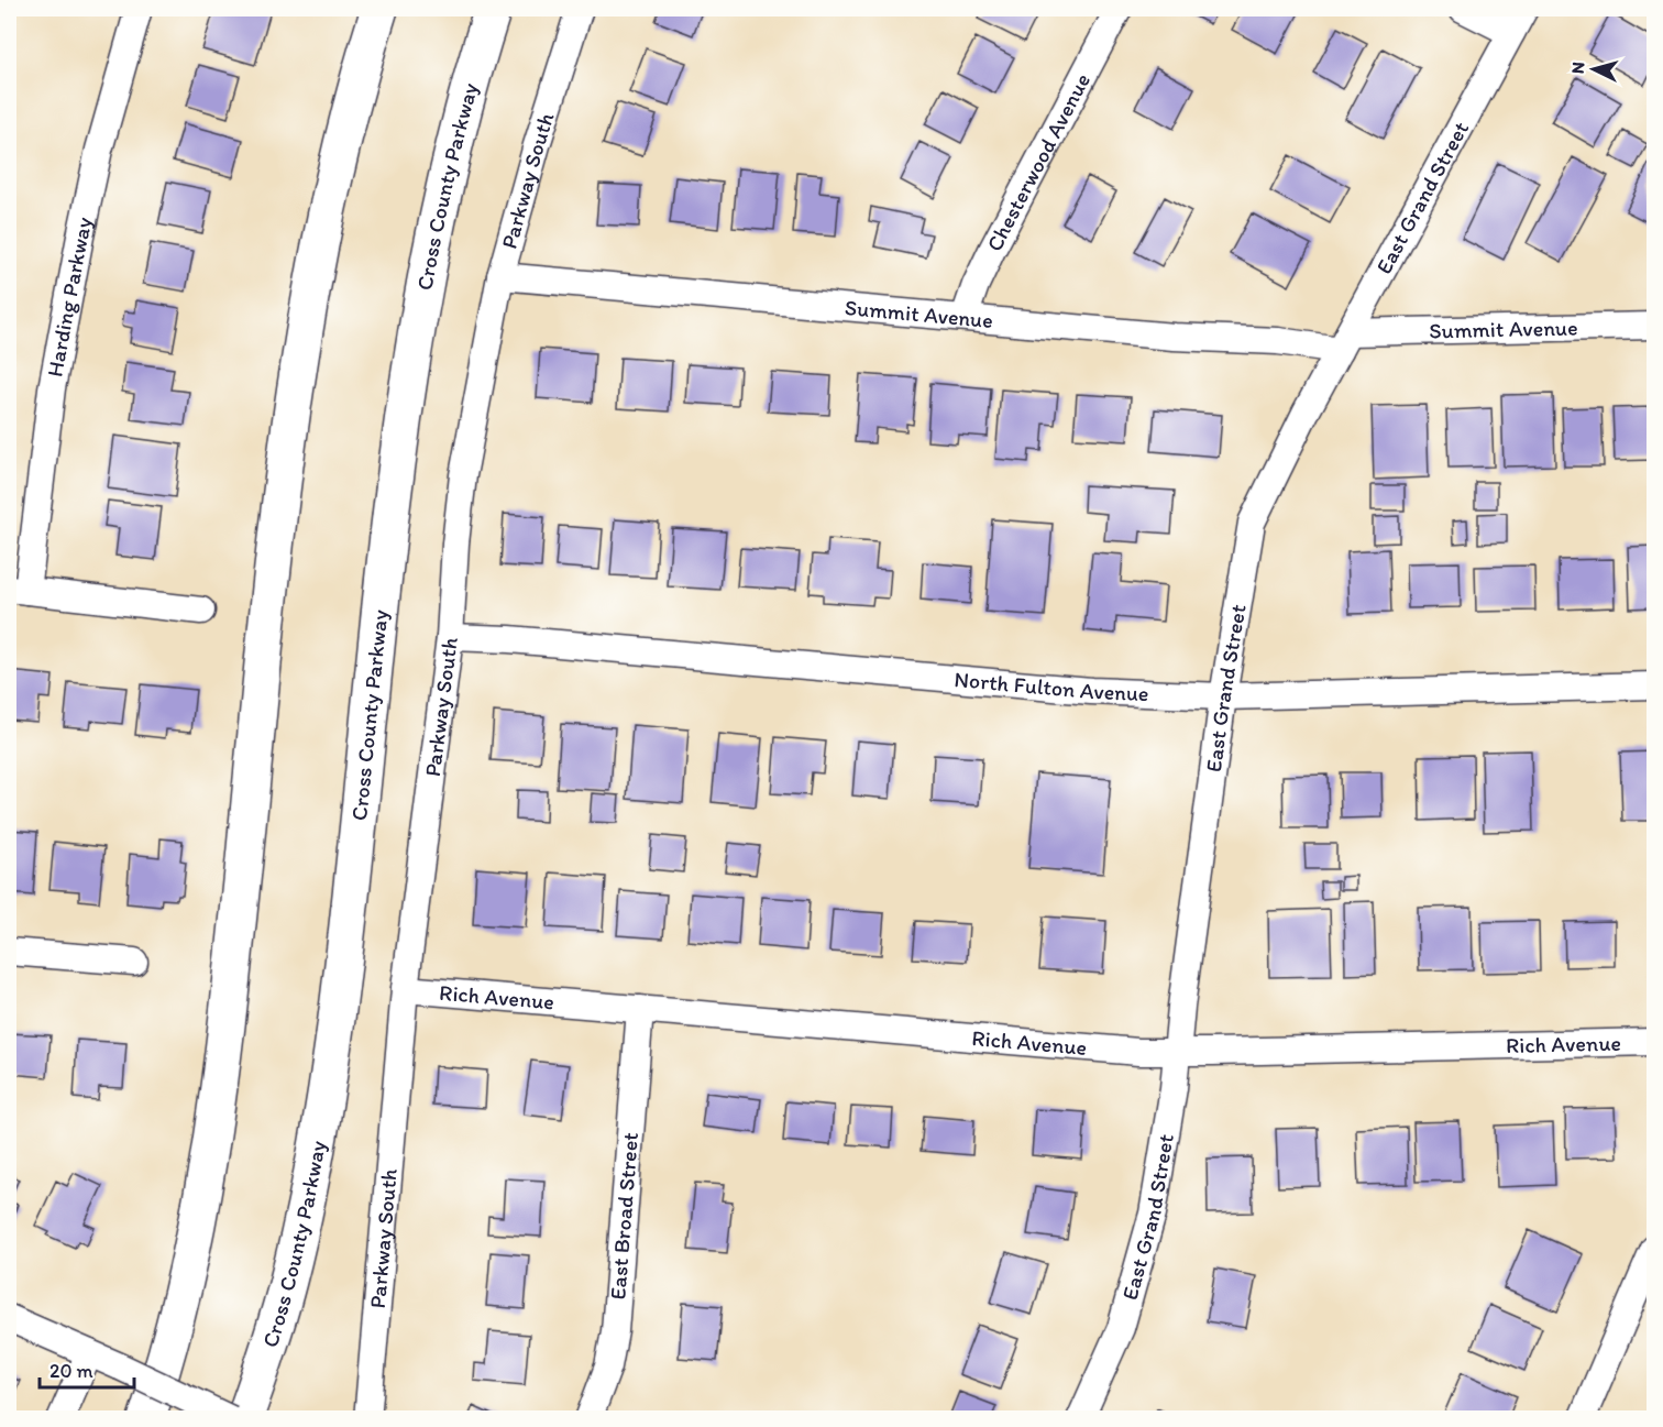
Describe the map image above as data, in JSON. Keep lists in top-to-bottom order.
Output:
{
  "streets": {
    "highway": ["Cross County Parkway"],
    "street": [
      "Chesterwood Avenue",
      "Parkway South",
      "East Grand Street",
      "Harding Parkway",
      "Summit Avenue",
      "North Fulton Avenue",
      "Rich Avenue",
      "East Broad Street"
    ]
  },
  "crossings": [
    ["Chesterwood Avenue", "Summit Avenue"],
    ["Parkway South", "Summit Avenue"],
    ["Parkway South", "North Fulton Avenue"],
    ["Parkway South", "Rich Avenue"],
    ["East Grand Street", "Summit Avenue"],
    ["East Grand Street", "North Fulton Avenue"],
    ["East Grand Street", "Rich Avenue"],
    ["Rich Avenue", "East Broad Street"]
  ],
  "scale_bar": "20 m",
  "north": "left"
}
